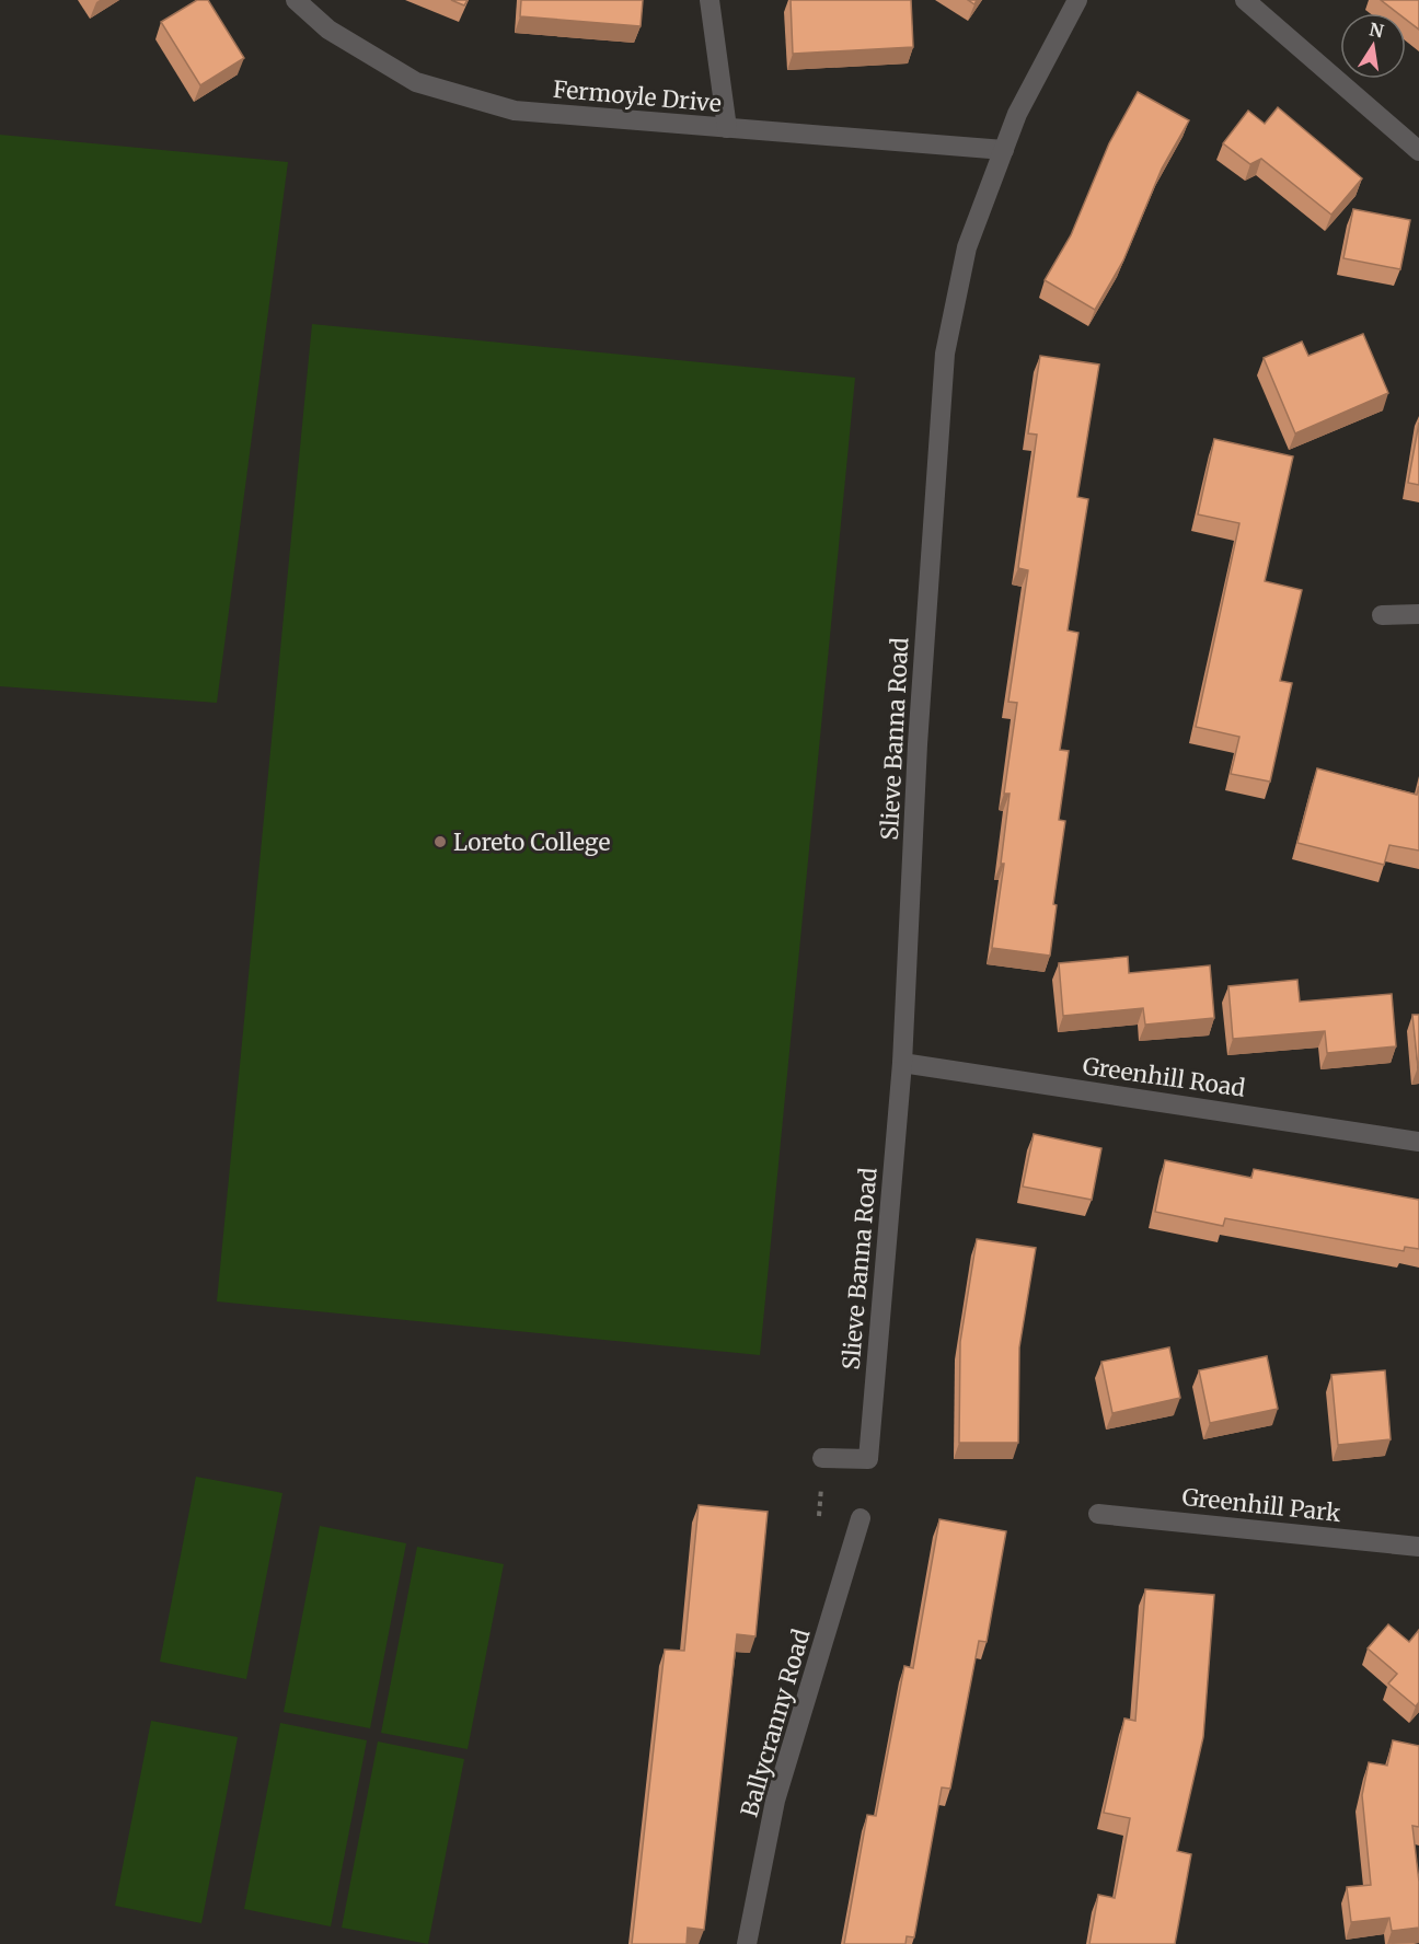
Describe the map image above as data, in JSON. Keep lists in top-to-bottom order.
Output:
{
  "streets": {
    "street": [
      "Fermoyle Drive",
      "Slieve Banna Road",
      "Greenhill Road",
      "Greenhill Park",
      "Ballycranny Road"
    ]
  },
  "crossings": [
    ["Fermoyle Drive", "Slieve Banna Road"],
    ["Slieve Banna Road", "Greenhill Road"]
  ],
  "places": ["Loreto College"],
  "north": "top"
}
